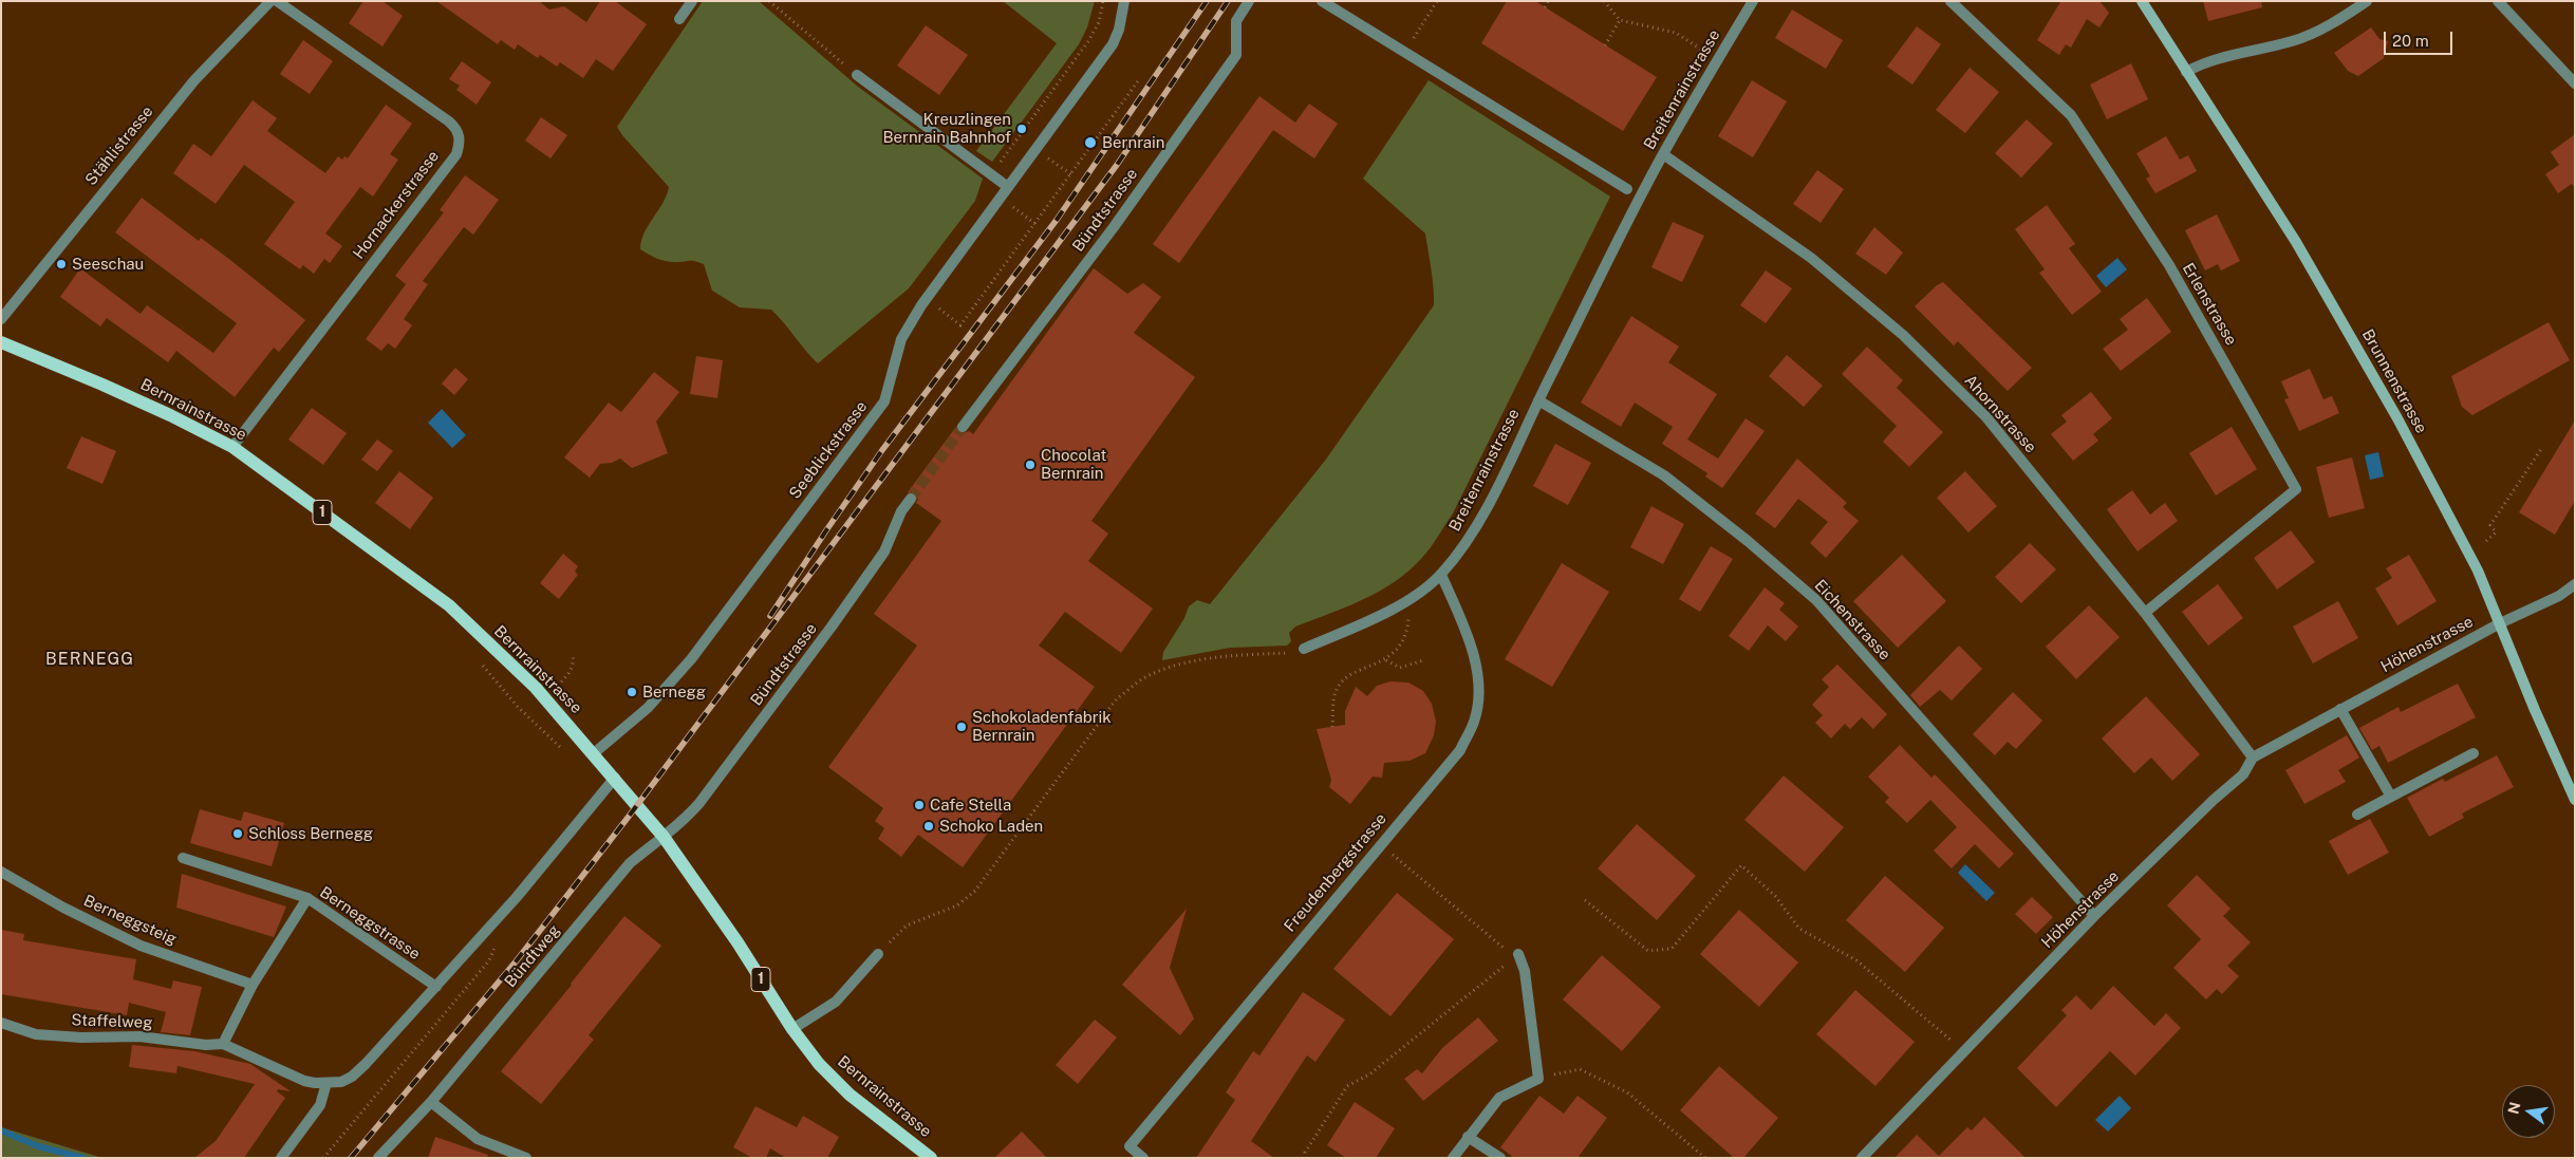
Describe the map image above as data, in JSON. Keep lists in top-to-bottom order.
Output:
{
  "streets": {
    "main road": ["Brunnenstrasse", "Bernrainstrasse", "1"],
    "street": [
      "Breitenrainstrasse",
      "Stählistrasse",
      "Hornackerstrasse",
      "Bündtstrasse",
      "Erlenstrasse",
      "Ahornstrasse",
      "Seeblickstrasse",
      "Eichenstrasse",
      "Höhenstrasse",
      "Freudenbergstrasse",
      "Berneggsteig",
      "Berneggstrasse",
      "Bündtweg",
      "Staffelweg"
    ]
  },
  "crossings": [
    ["Breitenrainstrasse", "Ahornstrasse"],
    ["Breitenrainstrasse", "Eichenstrasse"],
    ["Breitenrainstrasse", "Freudenbergstrasse"],
    ["Hornackerstrasse", "Bernrainstrasse"],
    ["Bündtstrasse", "Bernrainstrasse"],
    ["Bündtstrasse", "Bündtweg"],
    ["Erlenstrasse", "Ahornstrasse"],
    ["Brunnenstrasse", "Höhenstrasse"],
    ["Bernrainstrasse", "Seeblickstrasse"],
    ["Bernrainstrasse", "Bündtweg"],
    ["Ahornstrasse", "Höhenstrasse"],
    ["Eichenstrasse", "Höhenstrasse"],
    ["Berneggsteig", "Berneggstrasse"],
    ["Berneggstrasse", "Staffelweg"]
  ],
  "districts": ["BERNEGG"],
  "places": [
    "Kreuzlingen Bernrain Bahnhof",
    "Bernrain",
    "Seeschau",
    "Chocolat Bernrain",
    "Bernegg",
    "Schokoladenfabrik Bernrain",
    "Cafe Stella",
    "Schoko Laden",
    "Schloss Bernegg"
  ],
  "scale_bar": "20 m",
  "north": "left"
}
